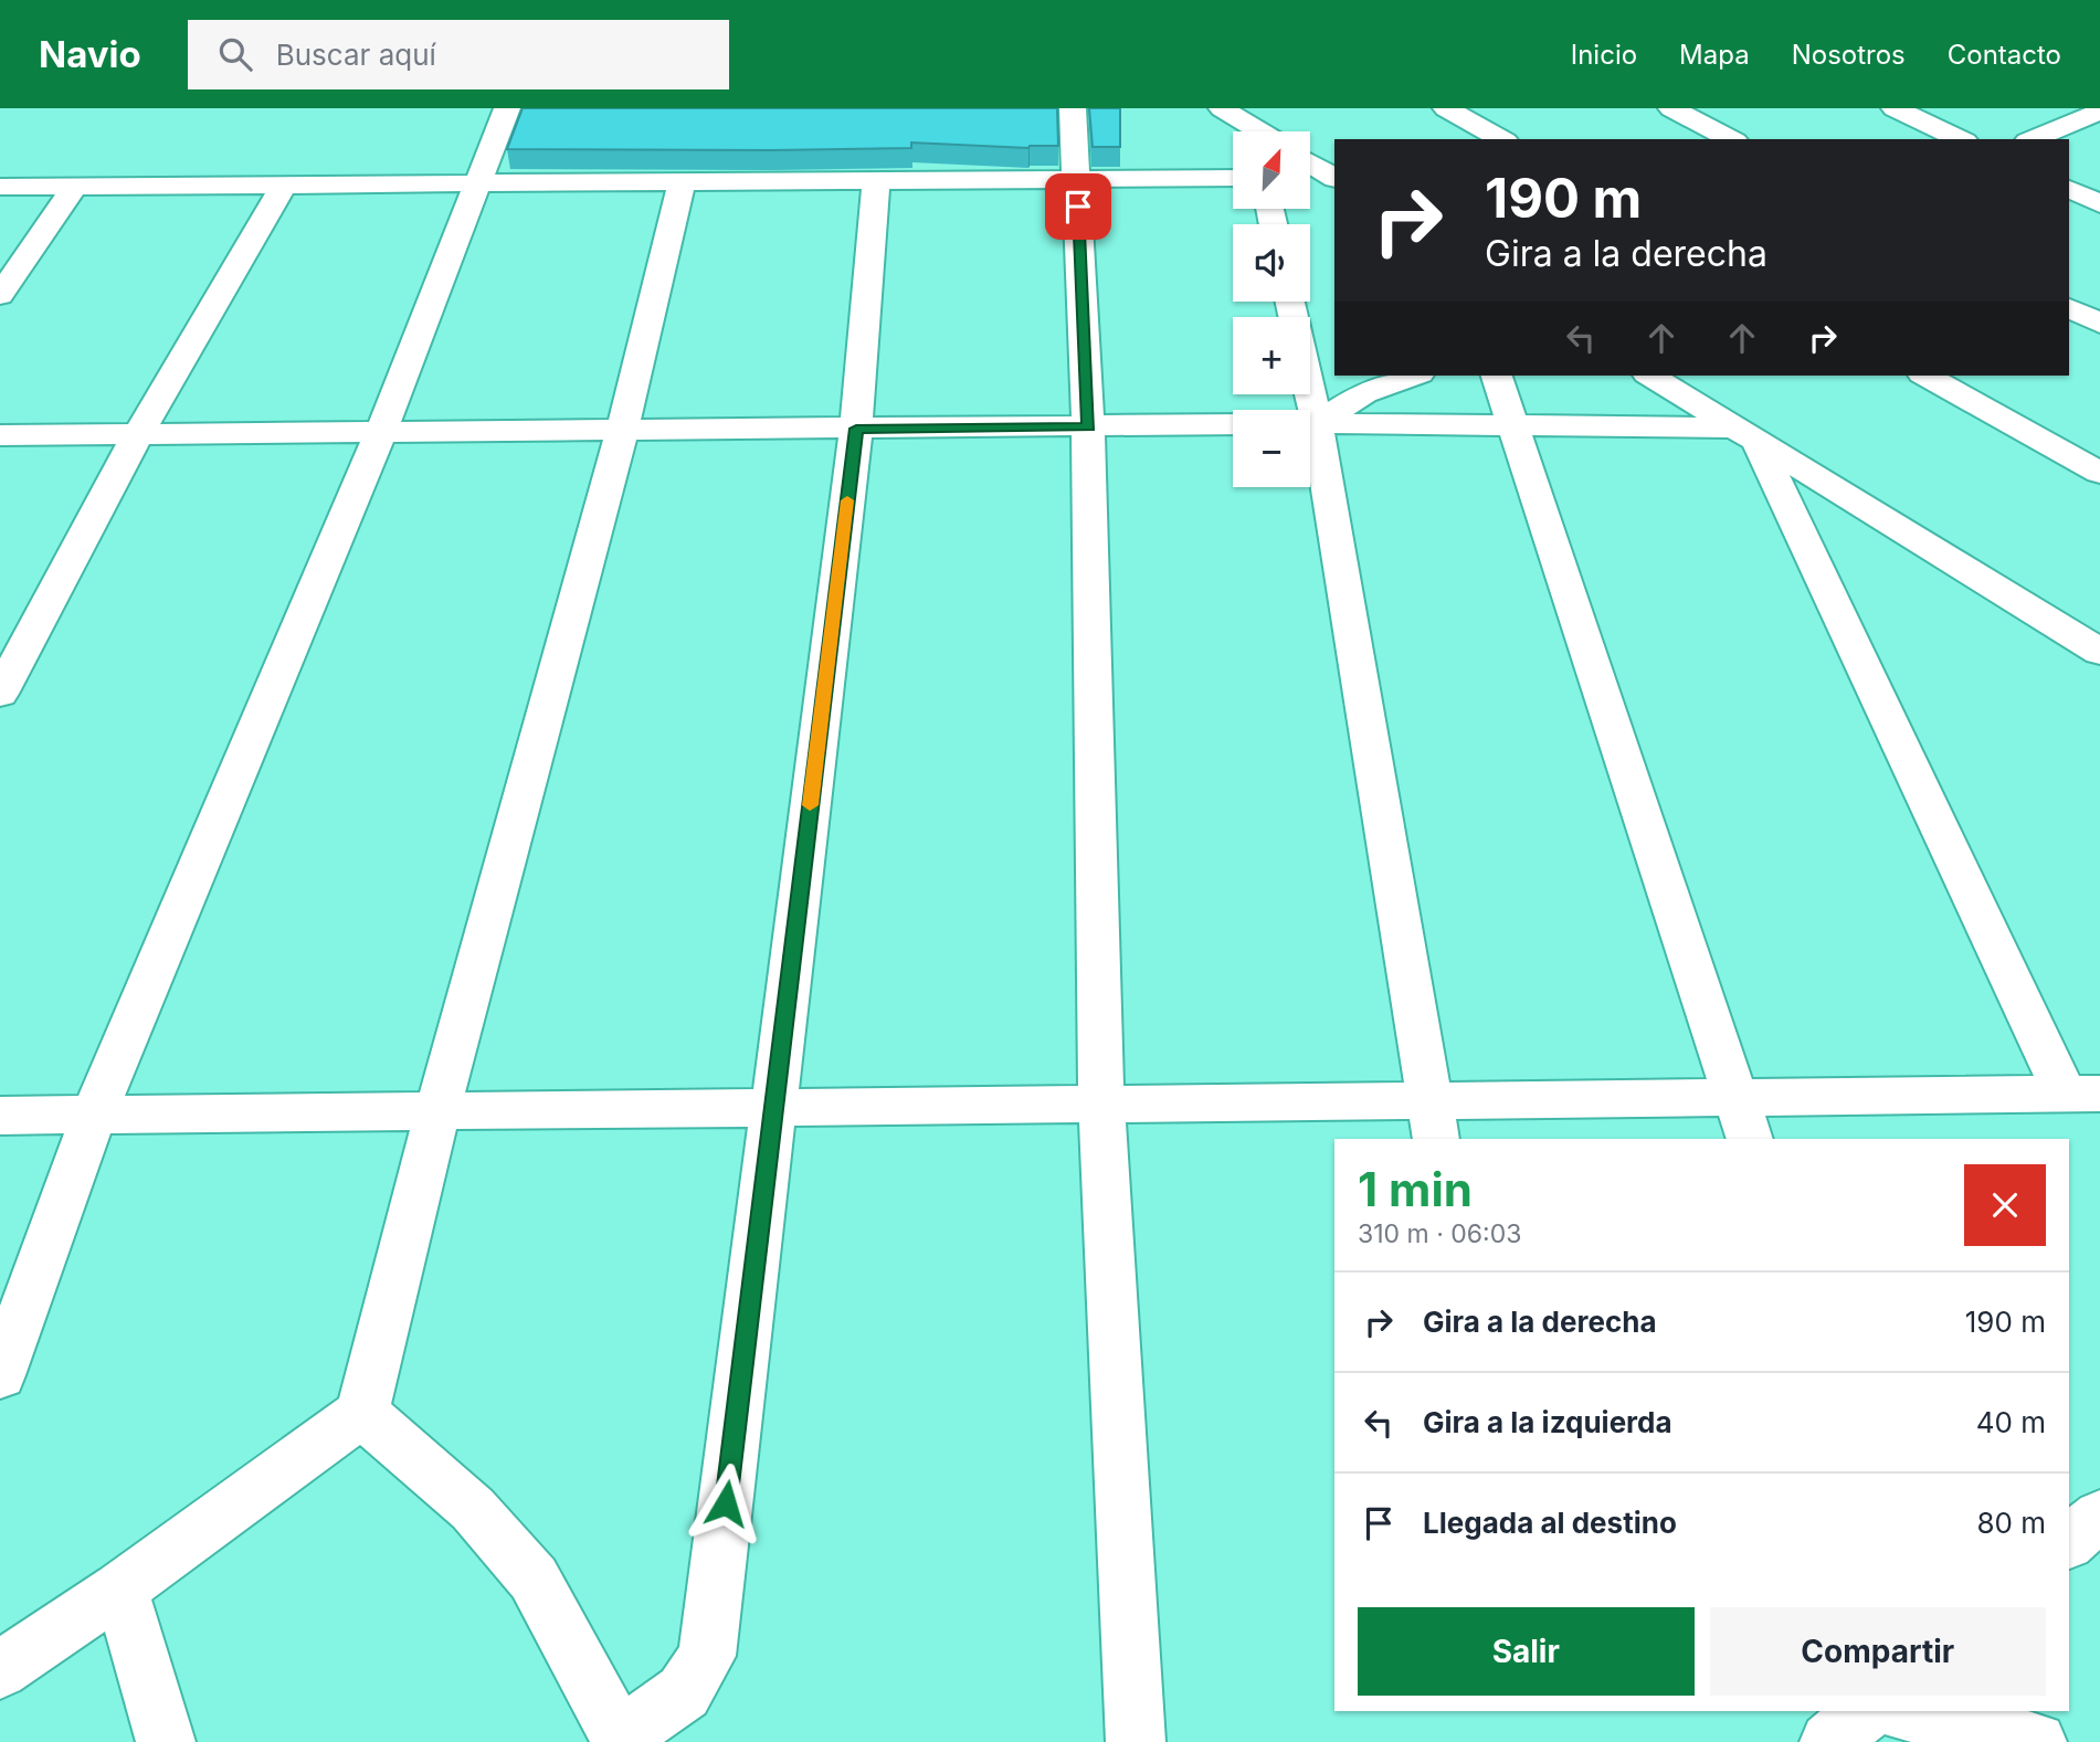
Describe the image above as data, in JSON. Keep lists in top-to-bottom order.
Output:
{
  "north": "top right",
  "page": {
    "header": "Navio",
    "search": "Buscar aquí",
    "nav": [
      "Inicio",
      "Mapa",
      "Nosotros",
      "Contacto"
    ],
    "map_buttons": ["+", "−"],
    "turn": ["190 m", "Gira a la derecha"],
    "heading": ["1 min", "310 m · 06:03"],
    "list": [
      {
        "name": "Gira a la derecha",
        "value": "190 m"
      },
      {
        "name": "Gira a la izquierda",
        "value": "40 m"
      },
      {
        "name": "Llegada al destino",
        "value": "80 m"
      }
    ],
    "buttons": ["Salir", "Compartir"]
  }
}
